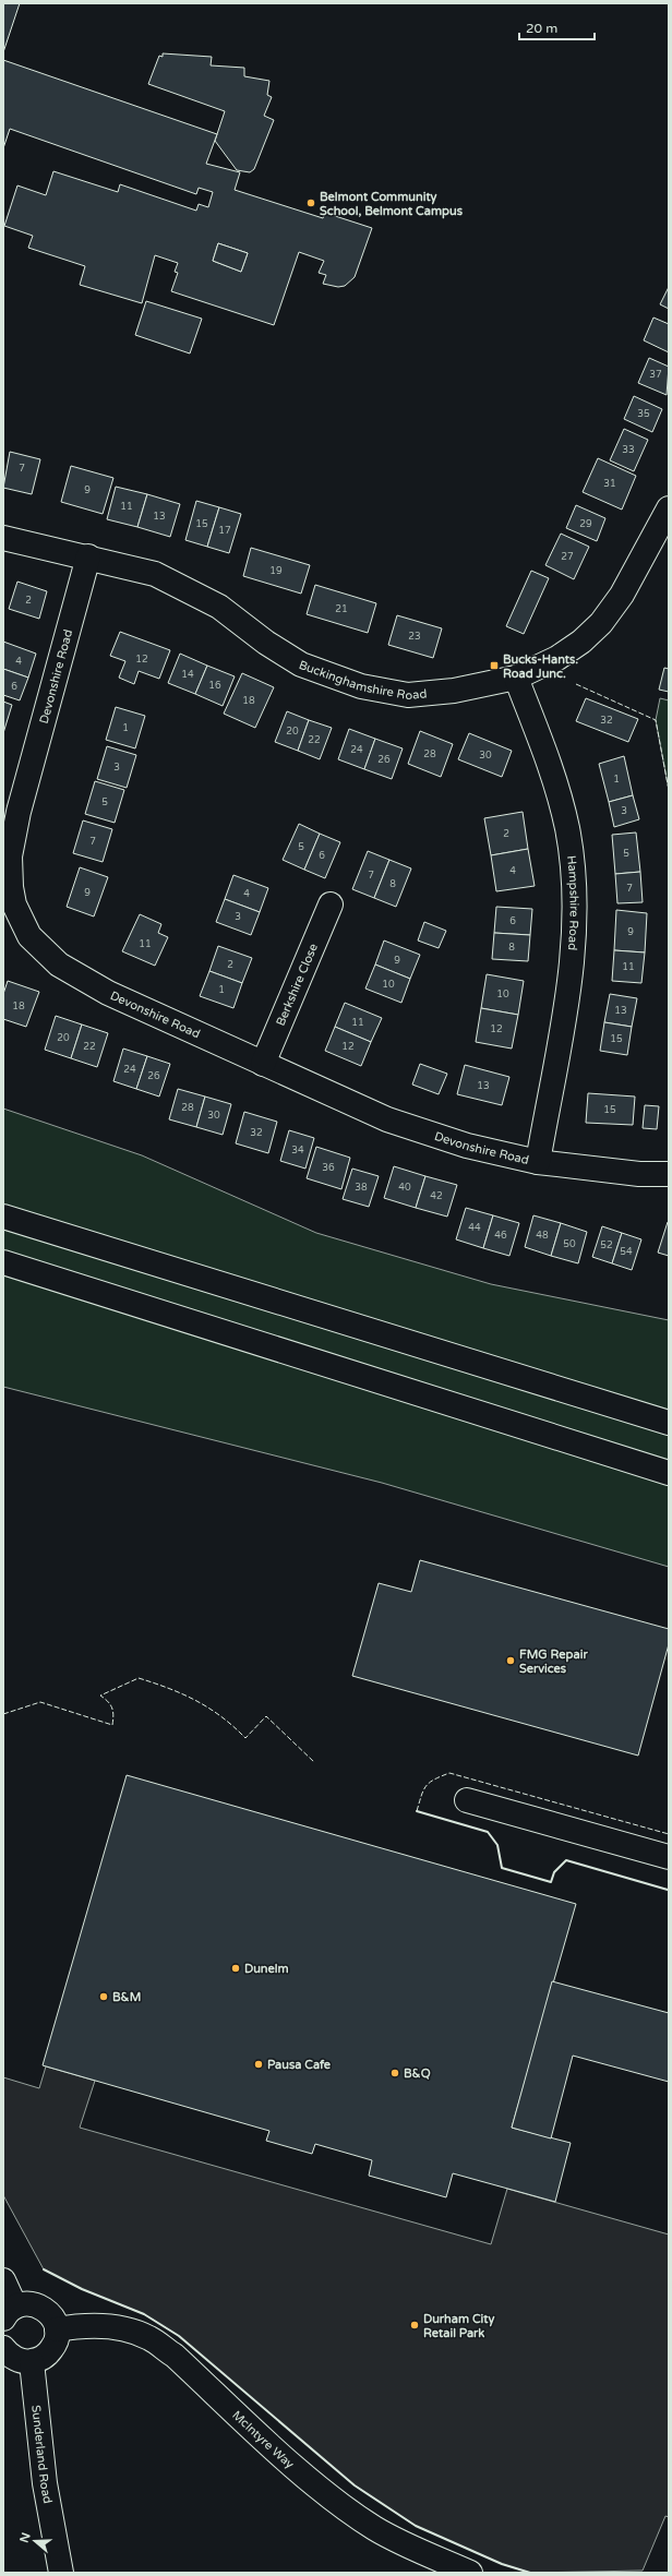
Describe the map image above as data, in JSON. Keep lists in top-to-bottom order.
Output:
{
  "streets": {
    "main road": [
      "Devonshire Road",
      "Buckinghamshire Road",
      "Hampshire Road",
      "Berkshire Close",
      "McIntyre Way",
      "Sunderland Road"
    ]
  },
  "crossings": [
    ["Devonshire Road", "Buckinghamshire Road"],
    ["Devonshire Road", "Hampshire Road"],
    ["Devonshire Road", "Berkshire Close"],
    ["Buckinghamshire Road", "Hampshire Road"]
  ],
  "places": {
    "other": [
      "Belmont Community School, Belmont Campus",
      "FMG Repair Services",
      "Dunelm",
      "B&M",
      "Pausa Cafe",
      "B&Q",
      "Durham City Retail Park"
    ],
    "transit": ["Bucks-Hants. Road Junc."]
  },
  "house_numbers": [
    "37",
    "35",
    "33",
    "7",
    "31",
    "9",
    "11",
    "13",
    "15",
    "29",
    "17",
    "27",
    "19",
    "2",
    "21",
    "23",
    "12",
    "4",
    "14",
    "16",
    "6",
    "18",
    "32",
    "1",
    "20",
    "22",
    "24",
    "28",
    "30",
    "26",
    "3",
    "1",
    "5",
    "3",
    "2",
    "7",
    "5",
    "5",
    "6",
    "4",
    "7",
    "8",
    "7",
    "9",
    "4",
    "3",
    "6",
    "9",
    "11",
    "8",
    "9",
    "2",
    "11",
    "10",
    "1",
    "10",
    "18",
    "13",
    "11",
    "12",
    "20",
    "15",
    "22",
    "12",
    "24",
    "26",
    "13",
    "28",
    "15",
    "30",
    "32",
    "34",
    "36",
    "38",
    "40",
    "42",
    "44",
    "46",
    "48",
    "50",
    "52",
    "54"
  ],
  "scale_bar": "20 m",
  "north": "left"
}
